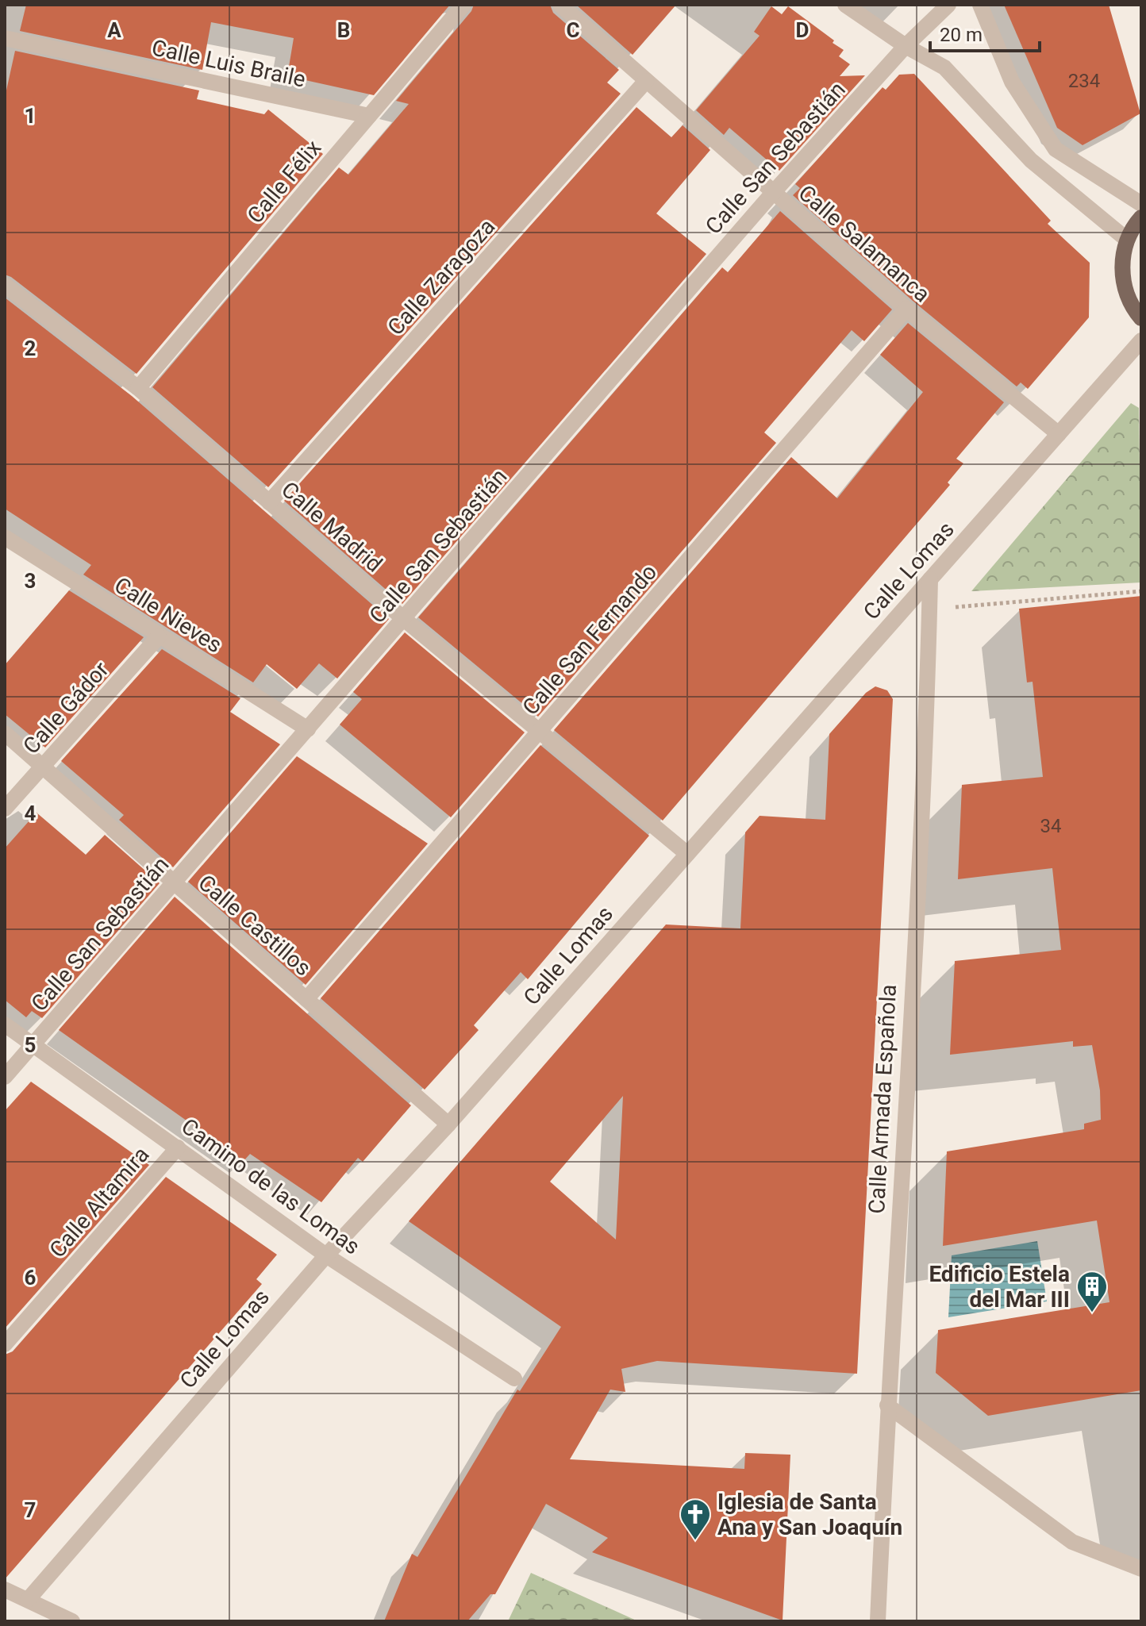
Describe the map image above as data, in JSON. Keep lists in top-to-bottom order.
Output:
{
  "streets": {
    "street": [
      "Calle Luis Braile",
      "Calle San Sebastián",
      "Calle Félix",
      "Calle Salamanca",
      "Calle Zaragoza",
      "Calle Madrid",
      "Calle Lomas",
      "Calle Nieves",
      "Calle San Fernando",
      "Calle Gádor",
      "Calle Castillos",
      "Calle Armada Española",
      "Camino de las Lomas",
      "Calle Altamira"
    ]
  },
  "crossings": [
    ["Calle Luis Braile", "Calle Félix"],
    ["Calle San Sebastián", "Calle Salamanca"],
    ["Calle San Sebastián", "Calle Madrid"],
    ["Calle San Sebastián", "Calle Nieves"],
    ["Calle San Sebastián", "Calle Castillos"],
    ["Calle San Sebastián", "Camino de las Lomas"],
    ["Calle Félix", "Calle Madrid"],
    ["Calle Salamanca", "Calle Zaragoza"],
    ["Calle Salamanca", "Calle Lomas"],
    ["Calle Salamanca", "Calle San Fernando"],
    ["Calle Zaragoza", "Calle Madrid"],
    ["Calle Madrid", "Calle Lomas"],
    ["Calle Madrid", "Calle San Fernando"],
    ["Calle Lomas", "Calle Castillos"],
    ["Calle Lomas", "Calle Armada Española"],
    ["Calle Lomas", "Camino de las Lomas"],
    ["Calle Nieves", "Calle Gádor"],
    ["Calle San Fernando", "Calle Castillos"],
    ["Calle Gádor", "Calle Castillos"],
    ["Camino de las Lomas", "Calle Altamira"]
  ],
  "places": {
    "building": ["Edificio Estela del Mar III"],
    "church": ["Iglesia de Santa Ana y San Joaquín"]
  },
  "house_numbers": ["234", "34"],
  "scale_bar": "20 m",
  "grid": {
    "columns": [
      "A",
      "B",
      "C",
      "D"
    ],
    "rows": [
      "1",
      "2",
      "3",
      "4",
      "5",
      "6",
      "7"
    ]
  }
}
